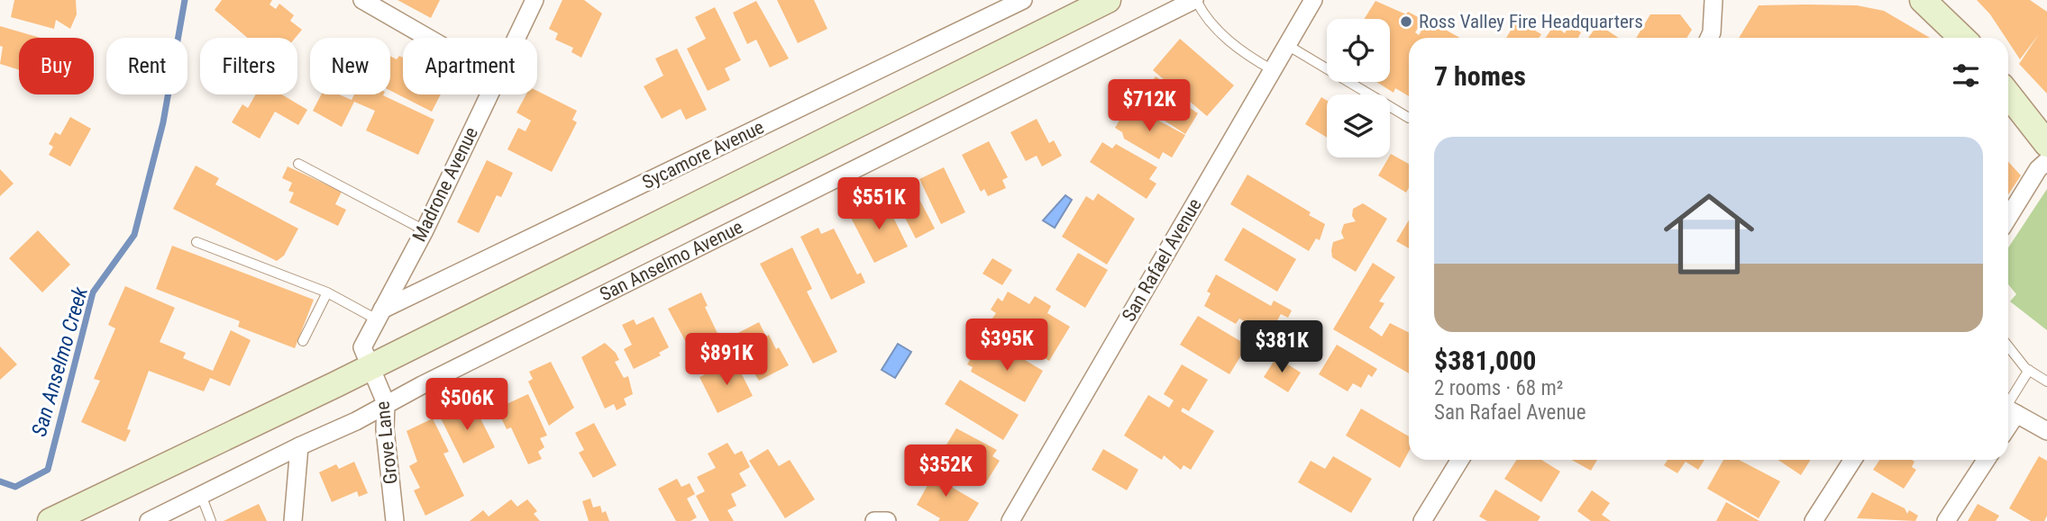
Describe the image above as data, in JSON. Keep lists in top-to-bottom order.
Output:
{
  "streets": {
    "street": [
      "Sycamore Avenue",
      "Madrone Avenue",
      "San Rafael Avenue",
      "San Anselmo Avenue",
      "Grove Lane"
    ]
  },
  "crossings": [
    ["Sycamore Avenue", "Madrone Avenue"],
    ["Madrone Avenue", "Grove Lane"],
    ["San Anselmo Avenue", "Grove Lane"]
  ],
  "water": ["San Anselmo Creek"],
  "places": ["Ross Valley Fire Headquarters"],
  "page": {
    "chip": [
      "Buy",
      "Rent",
      "Filters",
      "New",
      "Apartment"
    ],
    "heading": "7 homes",
    "price": [
      "$712K",
      "$551K",
      "$395K",
      "$381K",
      "$891K",
      "$506K",
      "$352K"
    ],
    "list": [
      {
        "name": "$381,000",
        "note": "2 rooms · 68 m² · San Rafael Avenue"
      }
    ]
  }
}
